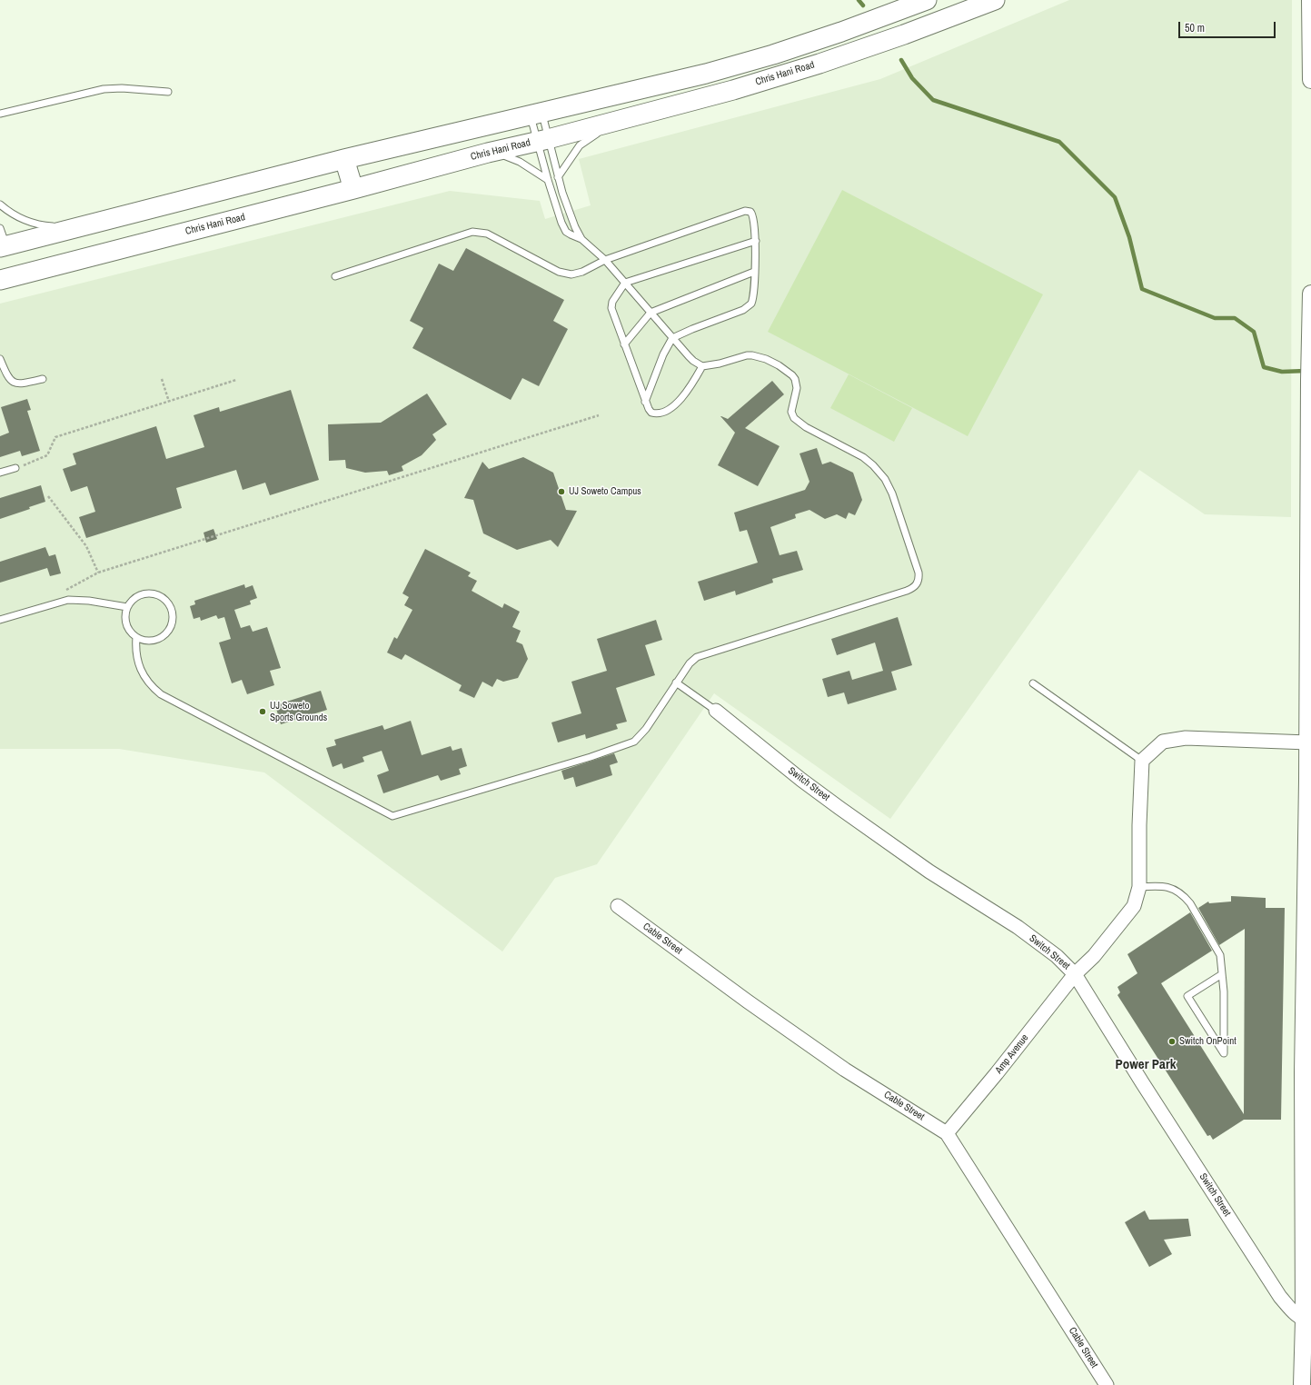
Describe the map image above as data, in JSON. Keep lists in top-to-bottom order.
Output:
{
  "streets": {
    "main road": ["Chris Hani Road"],
    "street": ["Switch Street", "Cable Street", "Amp Avenue"]
  },
  "crossings": [
    ["Switch Street", "Amp Avenue"],
    ["Cable Street", "Amp Avenue"]
  ],
  "districts": ["Power Park"],
  "places": ["UJ Soweto Campus", "UJ Soweto Sports Grounds", "Switch OnPoint"],
  "scale_bar": "50 m"
}
